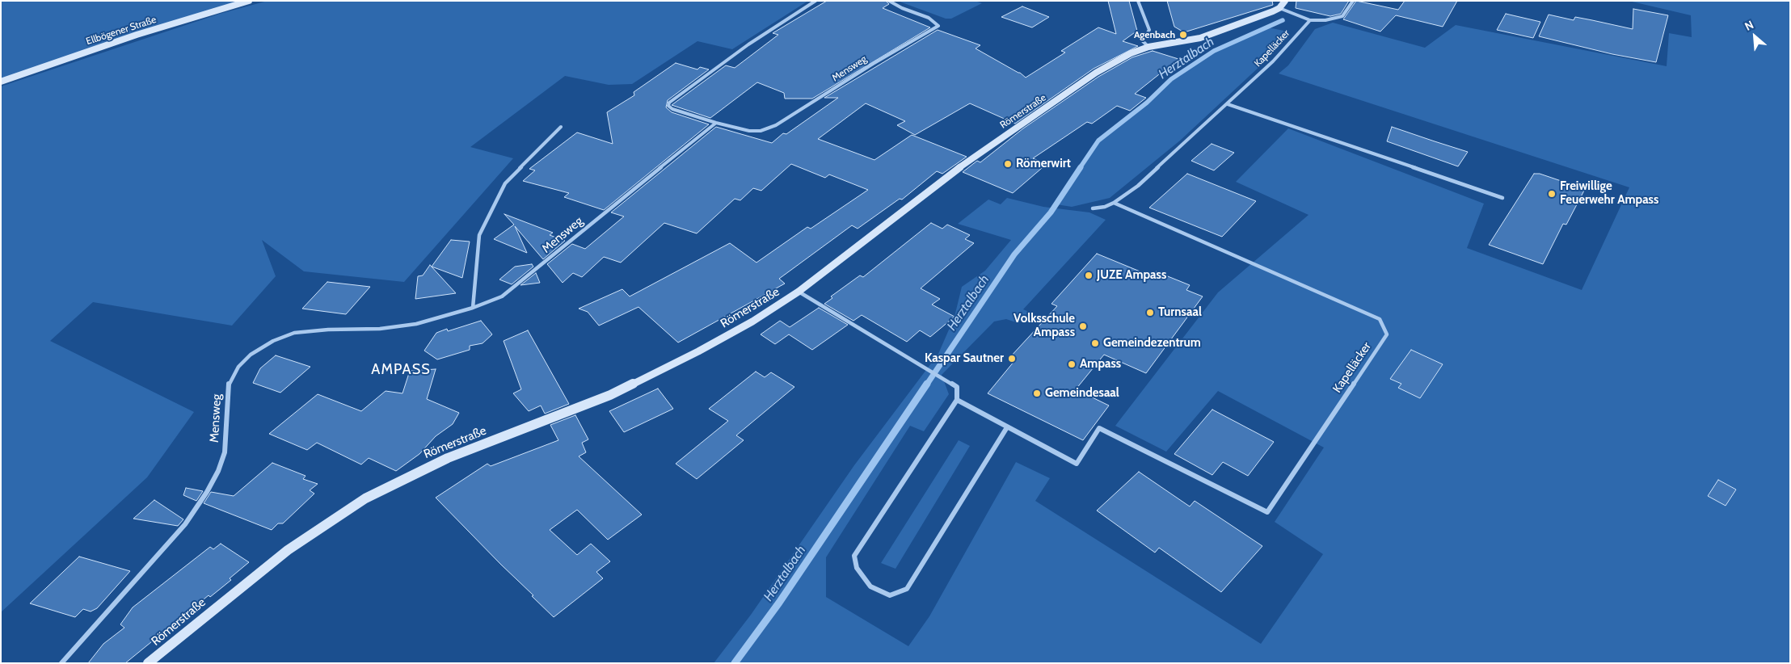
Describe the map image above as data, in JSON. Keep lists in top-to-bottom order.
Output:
{
  "streets": {
    "street": [
      "Ellbögener Straße",
      "Kapelläcker",
      "Mensweg",
      "Römerstraße"
    ]
  },
  "districts": ["AMPASS"],
  "water": ["Herztalbach"],
  "places": [
    "Agenbach",
    "Römerwirt",
    "Freiwillige Feuerwehr Ampass",
    "JUZE Ampass",
    "Turnsaal",
    "Volksschule Ampass",
    "Gemeindezentrum",
    "Kaspar Sautner",
    "Ampass",
    "Gemeindesaal"
  ],
  "north": "top left"
}
